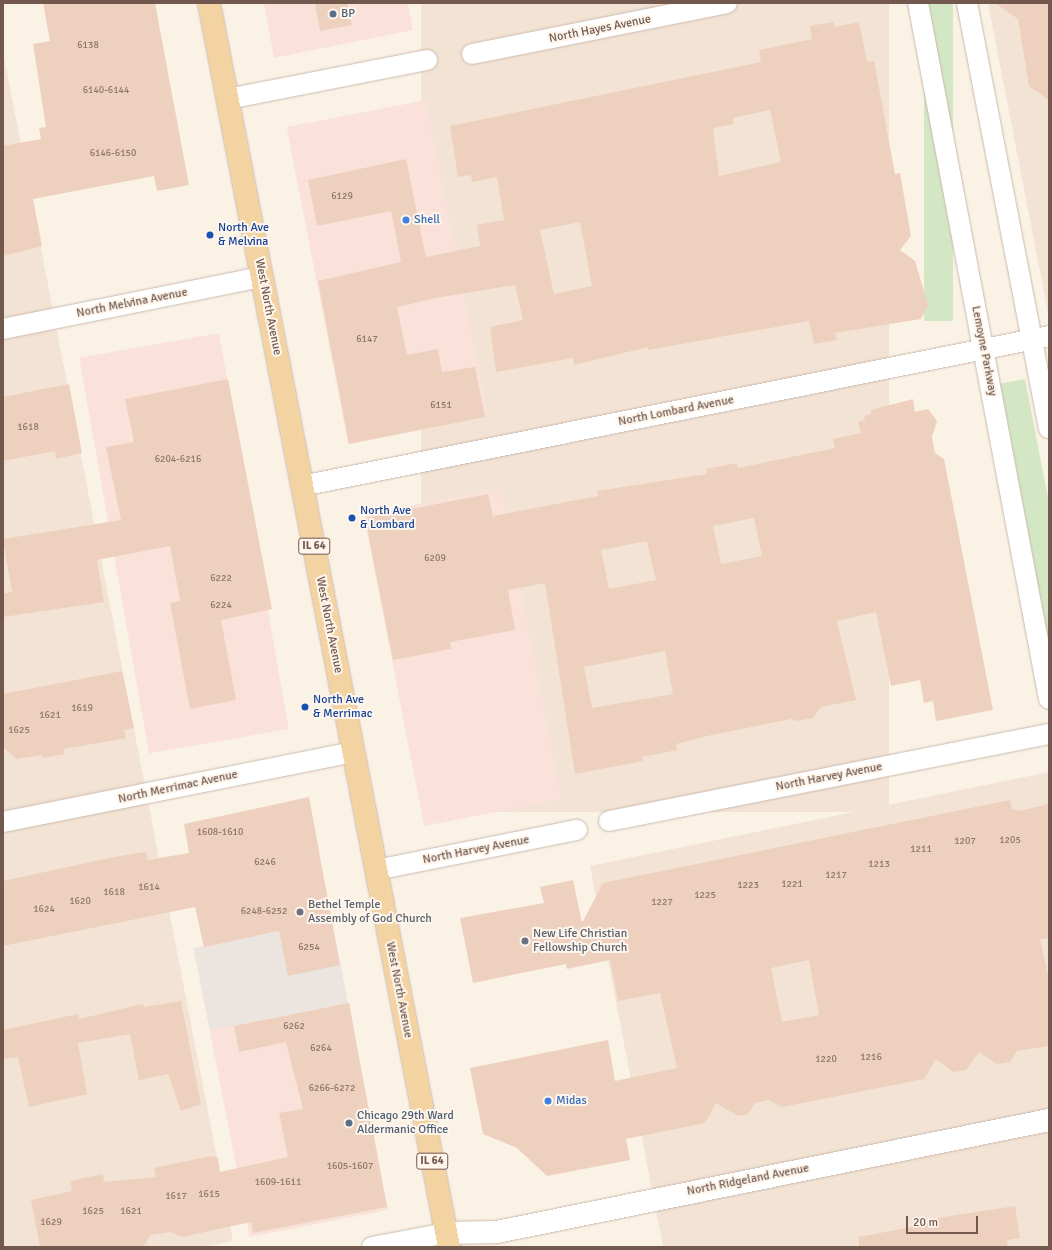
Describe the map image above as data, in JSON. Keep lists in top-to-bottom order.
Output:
{
  "streets": {
    "main road": ["West North Avenue", "IL 64"],
    "street": [
      "North Hayes Avenue",
      "North Melvina Avenue",
      "Lemoyne Parkway",
      "North Lombard Avenue",
      "North Harvey Avenue",
      "North Merrimac Avenue",
      "North Ridgeland Avenue"
    ]
  },
  "crossings": [
    ["North Melvina Avenue", "West North Avenue"],
    ["West North Avenue", "North Lombard Avenue"],
    ["West North Avenue", "North Harvey Avenue"],
    ["West North Avenue", "North Merrimac Avenue"],
    ["West North Avenue", "North Ridgeland Avenue"],
    ["Lemoyne Parkway", "North Lombard Avenue"]
  ],
  "places": [
    "BP",
    "Shell",
    "North Ave & Melvina",
    "North Ave & Lombard",
    "North Ave & Merrimac",
    "Bethel Temple Assembly of God Church",
    "New Life Christian Fellowship Church",
    "Midas",
    "Chicago 29th Ward Aldermanic Office"
  ],
  "house_numbers": [
    "6138",
    "6140-6144",
    "6146-6150",
    "6129",
    "6147",
    "6151",
    "1618",
    "6204-6216",
    "6209",
    "6222",
    "6224",
    "1619",
    "1621",
    "1625",
    "1608-1610",
    "1205",
    "1207",
    "1211",
    "6246",
    "1213",
    "1217",
    "1221",
    "1223",
    "1614",
    "1618",
    "1225",
    "1620",
    "1227",
    "1624",
    "6248-6252",
    "6254",
    "6262",
    "6264",
    "1216",
    "1220",
    "6266-6272",
    "1605-1607",
    "1609-1611",
    "1615",
    "1617",
    "1625",
    "1621",
    "1629"
  ],
  "scale_bar": "20 m"
}
